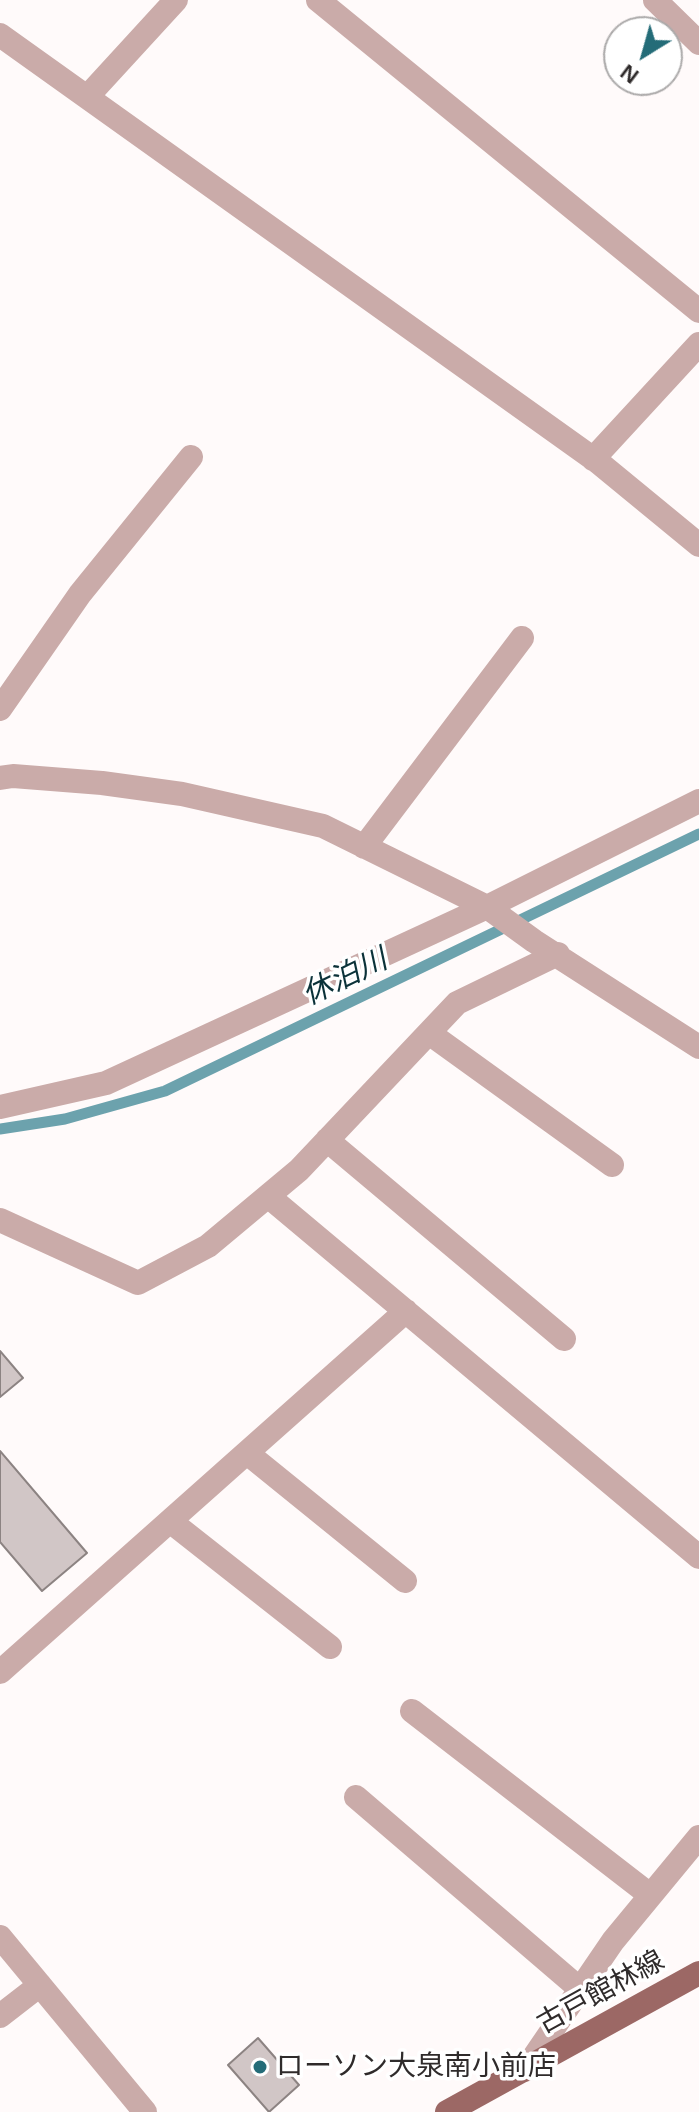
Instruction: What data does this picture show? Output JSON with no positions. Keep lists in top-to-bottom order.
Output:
{
  "streets": {
    "main road": ["古戸館林線"]
  },
  "water": ["休泊川"],
  "places": ["ローソン大泉南小前店"],
  "north": "bottom left"
}
